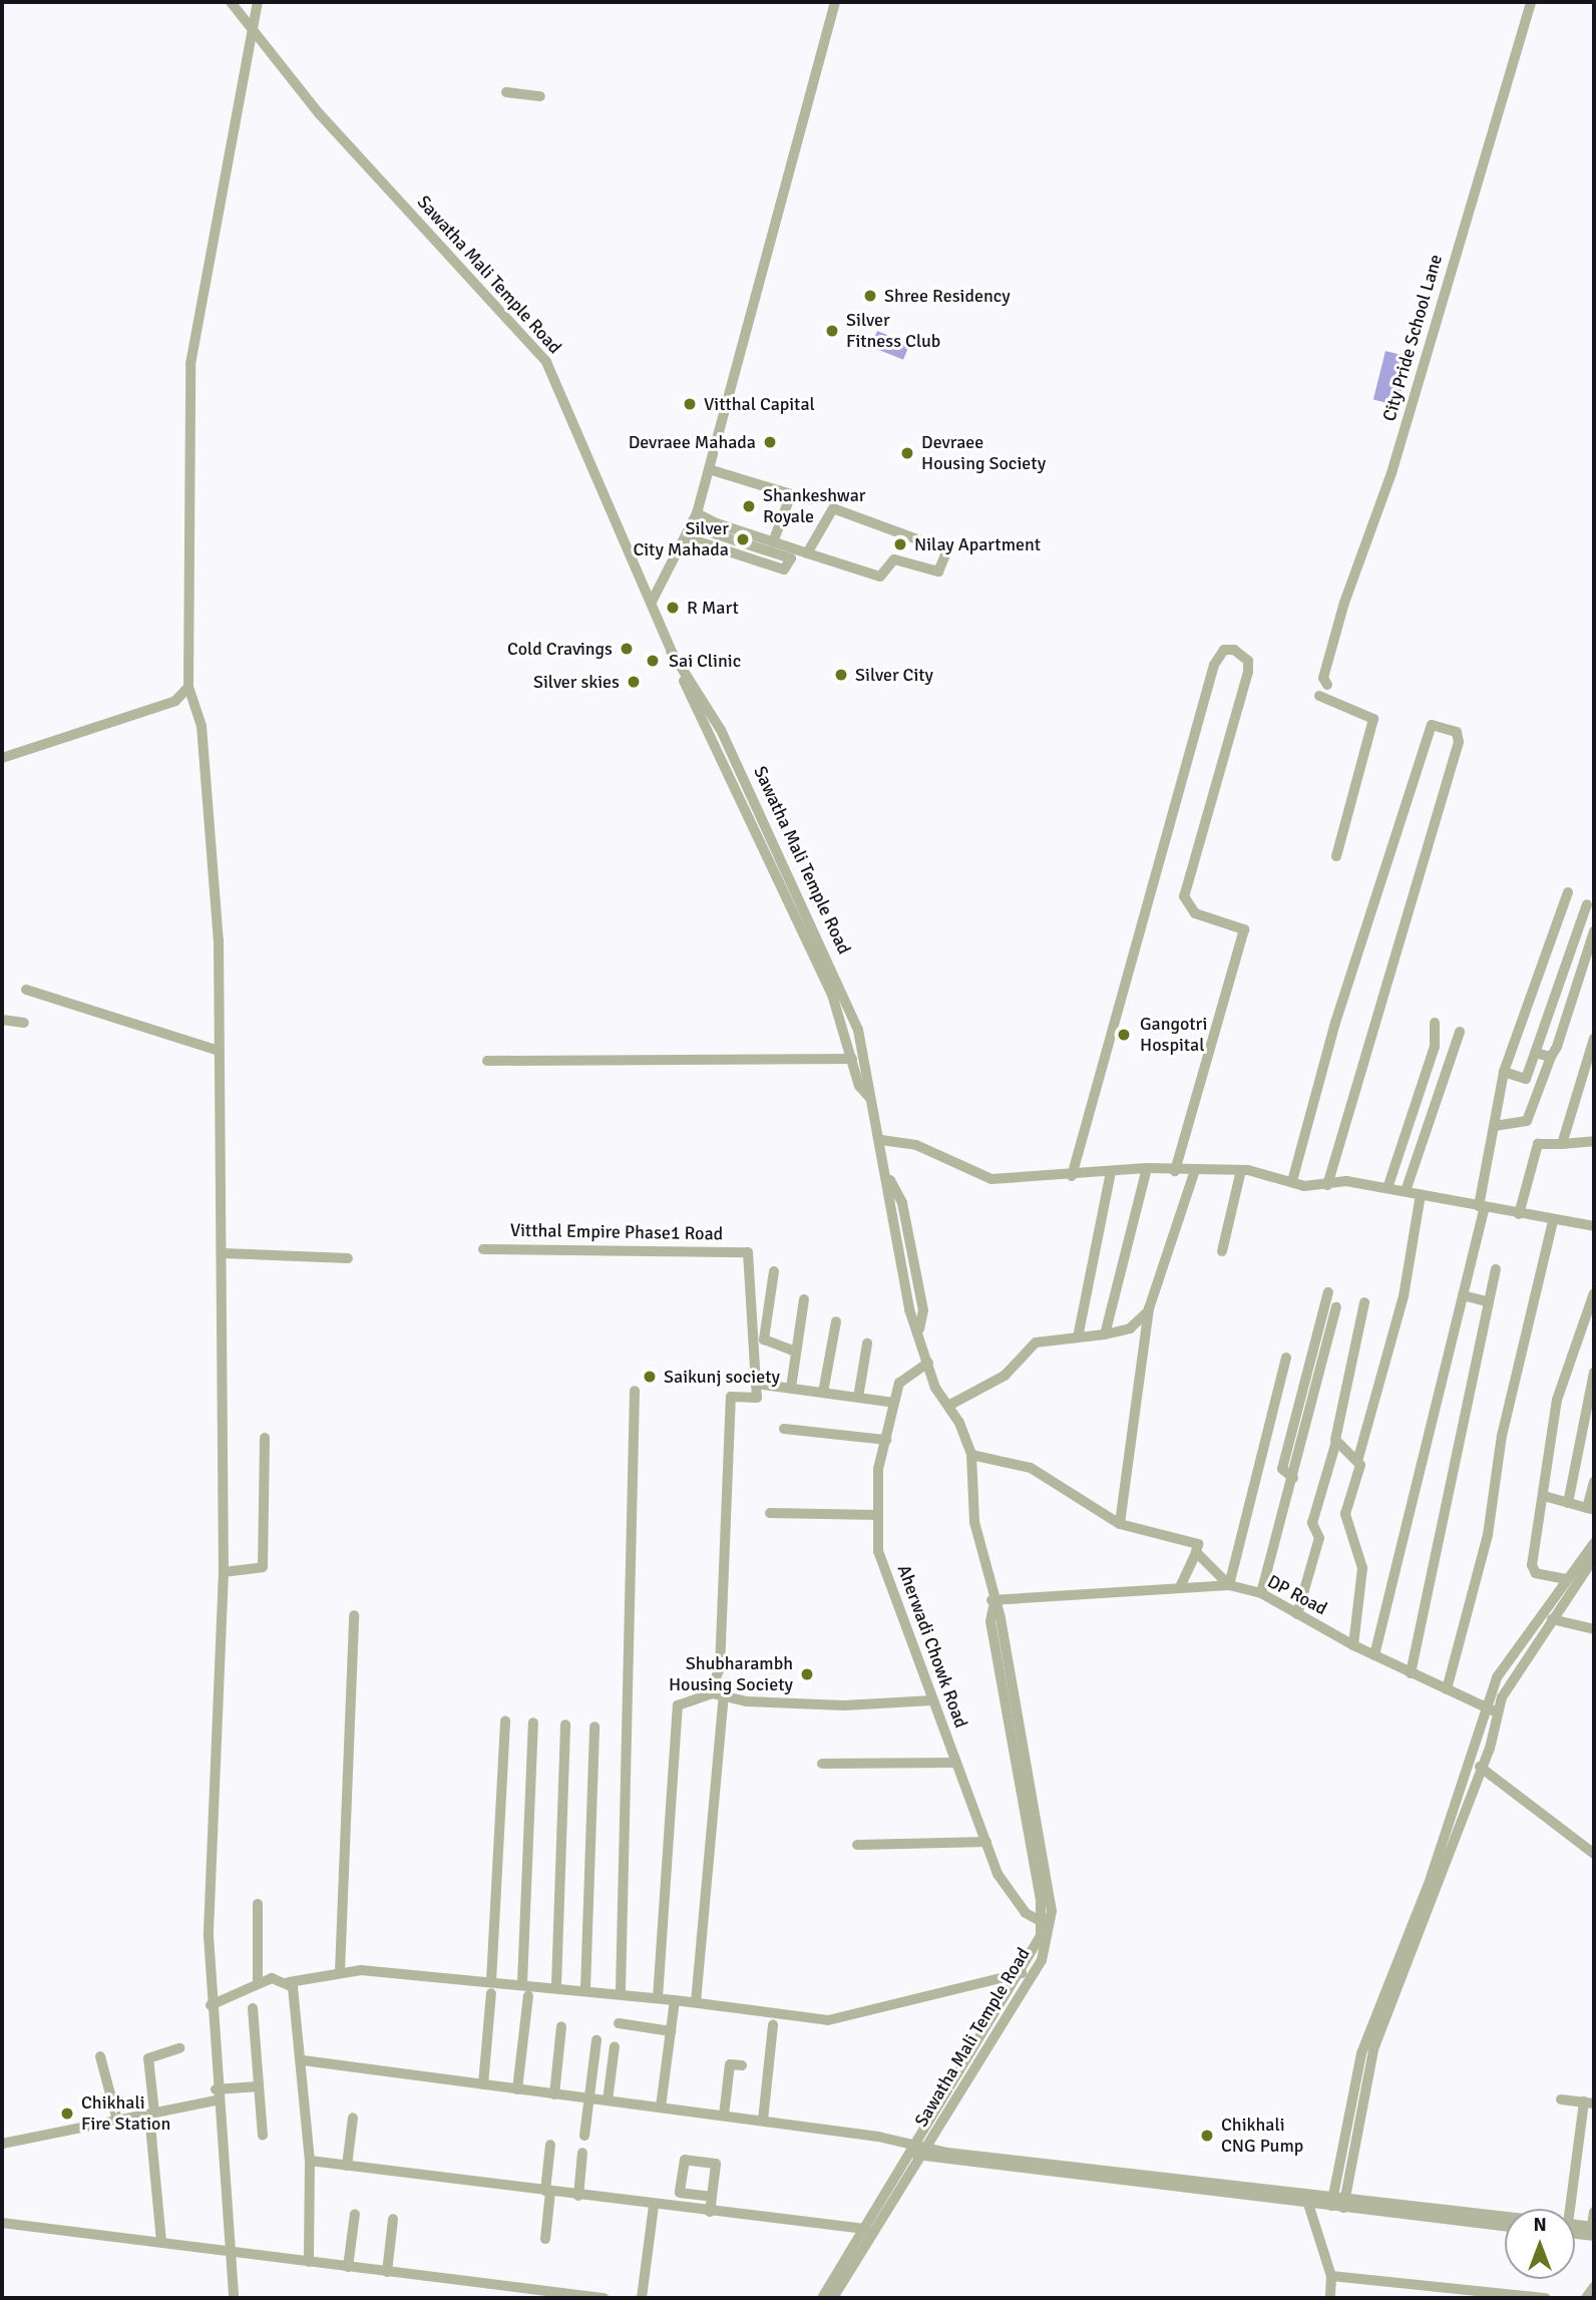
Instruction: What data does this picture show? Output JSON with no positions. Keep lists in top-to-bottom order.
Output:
{
  "streets": {
    "street": [
      "Sawatha Mali Temple Road",
      "City Pride School Lane",
      "Vitthal Empire Phase1 Road",
      "DP Road",
      "Aherwadi Chowk Road"
    ]
  },
  "crossings": [
    ["Sawatha Mali Temple Road", "DP Road"],
    ["Sawatha Mali Temple Road", "Aherwadi Chowk Road"]
  ],
  "places": [
    "Shree Residency",
    "Silver Fitness Club",
    "Vitthal Capital",
    "Devraee Mahada",
    "Devraee Housing Society",
    "Shankeshwar Royale",
    "Silver City Mahada",
    "Nilay Apartment",
    "R Mart",
    "Cold Cravings",
    "Sai Clinic",
    "Silver City",
    "Silver skies",
    "Gangotri Hospital",
    "Saikunj society",
    "Shubharambh Housing Society",
    "Chikhali Fire Station",
    "Chikhali CNG Pump"
  ],
  "north": "top"
}
